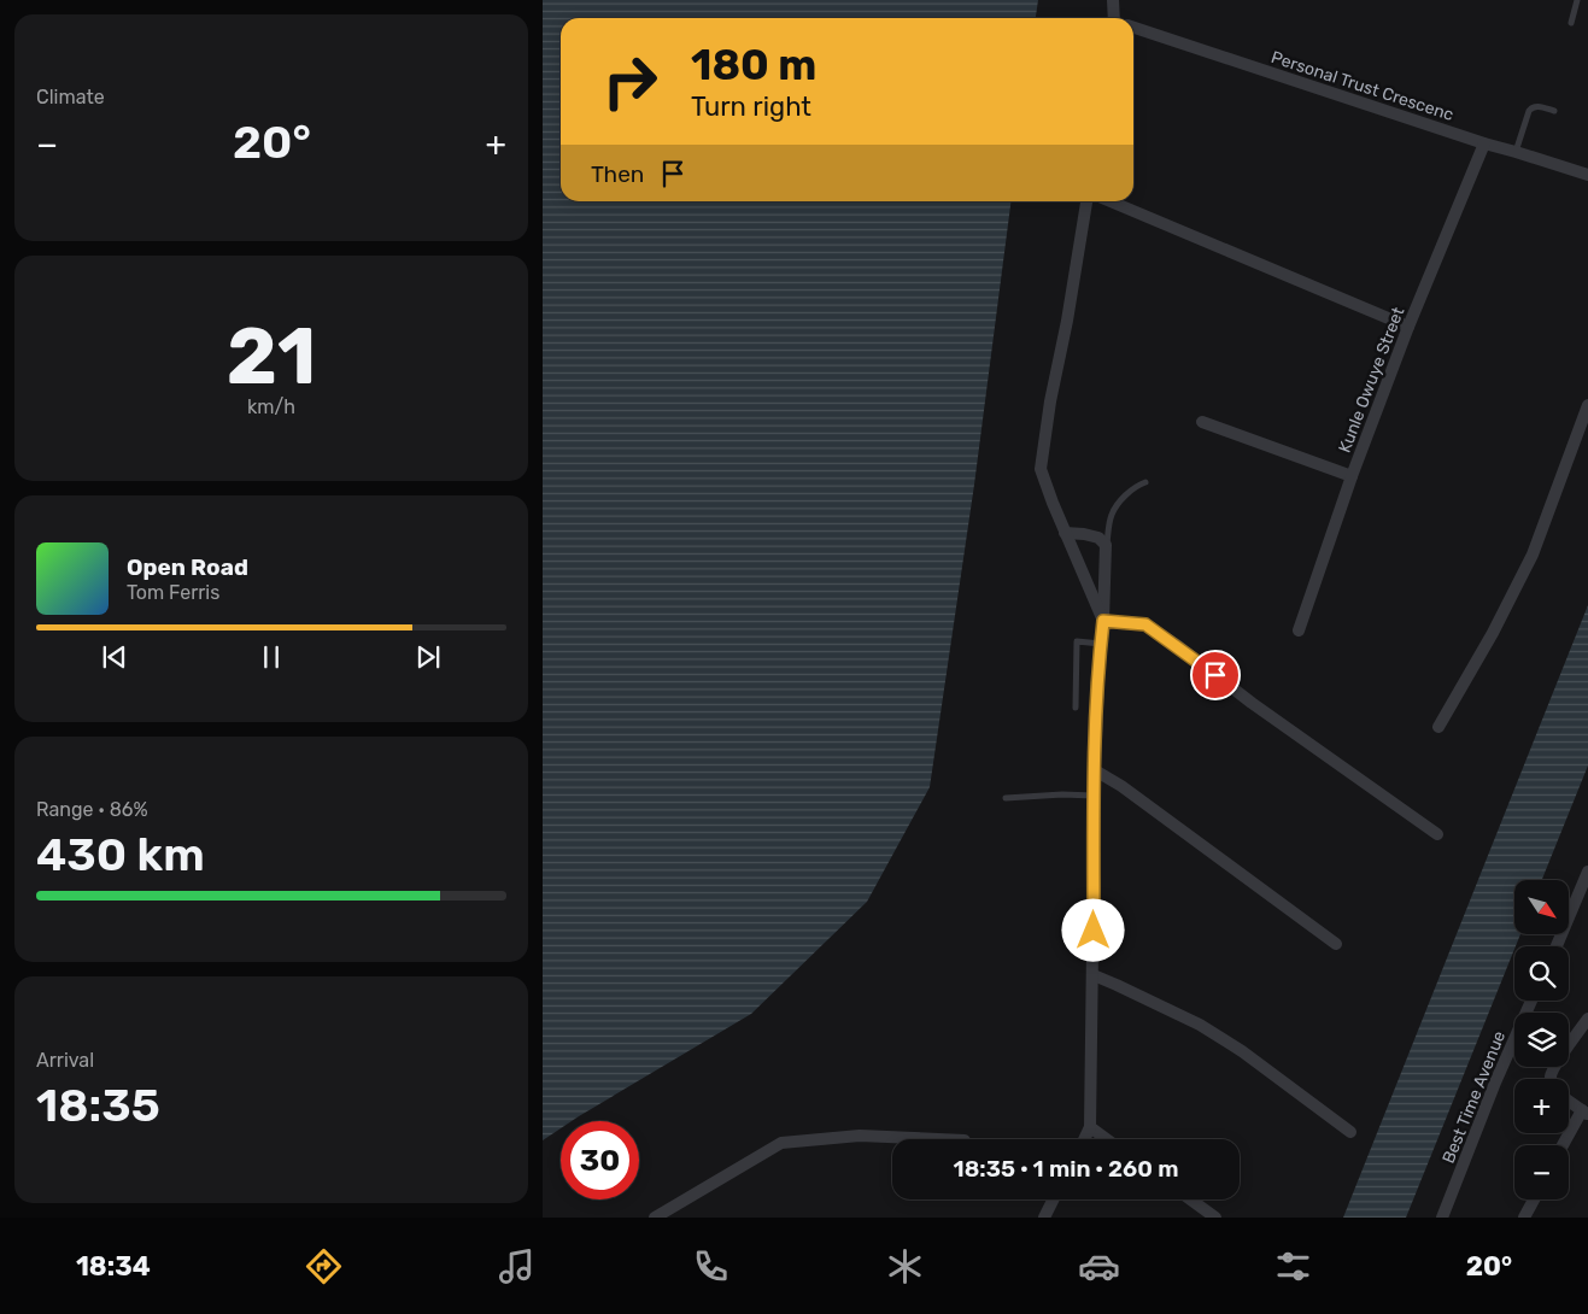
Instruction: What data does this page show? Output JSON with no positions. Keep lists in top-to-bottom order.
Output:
{
  "streets": {
    "street": ["Personal Trust Crescenc", "Kunle Owuye Street", "Best Time Avenue"]
  },
  "crossings": [
    ["Personal Trust Crescenc", "Kunle Owuye Street"]
  ],
  "north": "bottom right",
  "page": {
    "tile": [
      "Climate",
      ["21", "km/h"],
      ["Range · 86%", "430 km"],
      ["Arrival", "18:35"]
    ],
    "turn": ["180 m", "Turn right"],
    "heat": ["−", "20°", "+"],
    "then": "Then",
    "song": ["Open Road", "Tom Ferris"],
    "map_buttons": ["+", "−"],
    "limit": "30",
    "trip": "18:35 · 1 min · 260 m",
    "tabs": ["18:34", "20°"]
  }
}
